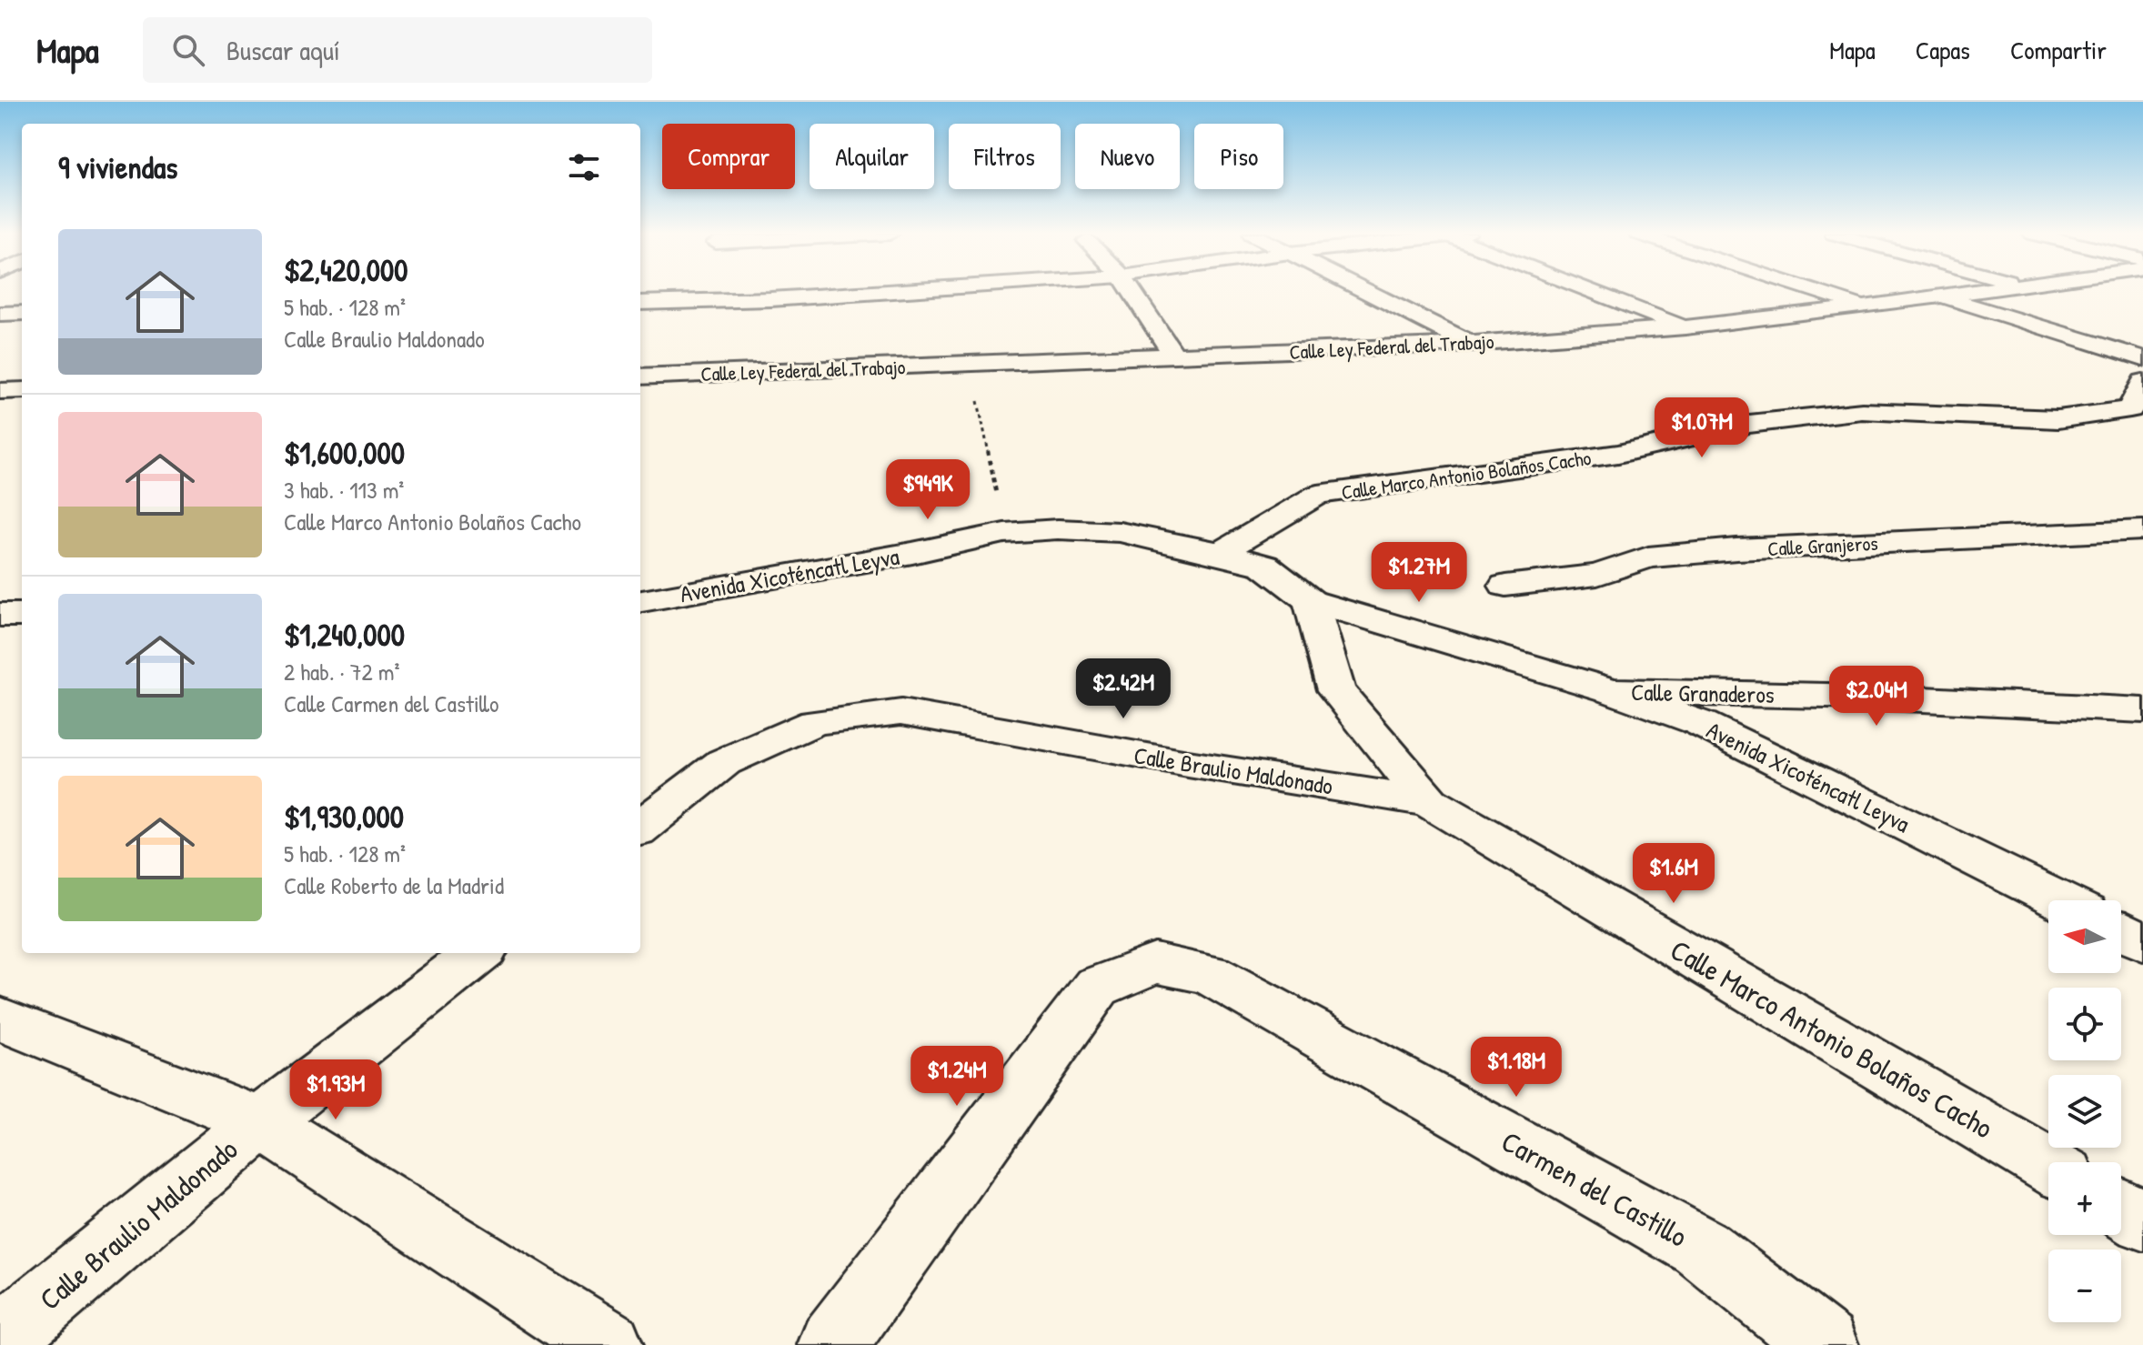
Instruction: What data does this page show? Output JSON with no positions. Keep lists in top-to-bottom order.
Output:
{
  "streets": {
    "street": [
      "Calle Ley Federal del Trabajo",
      "Calle Marco Antonio Bolaños Cacho",
      "Calle Granjeros",
      "Avenida Xicoténcatl Leyva",
      "Calle Granaderos",
      "Calle Braulio Maldonado",
      "Carmen del Castillo"
    ]
  },
  "crossings": [
    ["Calle Marco Antonio Bolaños Cacho", "Avenida Xicoténcatl Leyva"],
    ["Calle Marco Antonio Bolaños Cacho", "Calle Braulio Maldonado"],
    ["Avenida Xicoténcatl Leyva", "Calle Granaderos"]
  ],
  "north": "left",
  "page": {
    "header": "Mapa",
    "search": "Buscar aquí",
    "nav": ["Mapa", "Capas", "Compartir"],
    "chip": [
      "Comprar",
      "Alquilar",
      "Filtros",
      "Nuevo",
      "Piso"
    ],
    "heading": "9 viviendas",
    "list": [
      {
        "name": "$2,420,000",
        "note": "5 hab. · 128 m² · Calle Braulio Maldonado"
      },
      {
        "name": "$1,600,000",
        "note": "3 hab. · 113 m² · Calle Marco Antonio Bolaños Cacho"
      },
      {
        "name": "$1,240,000",
        "note": "2 hab. · 72 m² · Calle Carmen del Castillo"
      },
      {
        "name": "$1,930,000",
        "note": "5 hab. · 128 m² · Calle Roberto de la Madrid"
      }
    ],
    "price": [
      "$1.07M",
      "$949K",
      "$1.27M",
      "$2.42M",
      "$2.04M",
      "$1.6M",
      "$1.18M",
      "$1.24M",
      "$1.93M"
    ],
    "map_buttons": ["+", "−"]
  }
}
